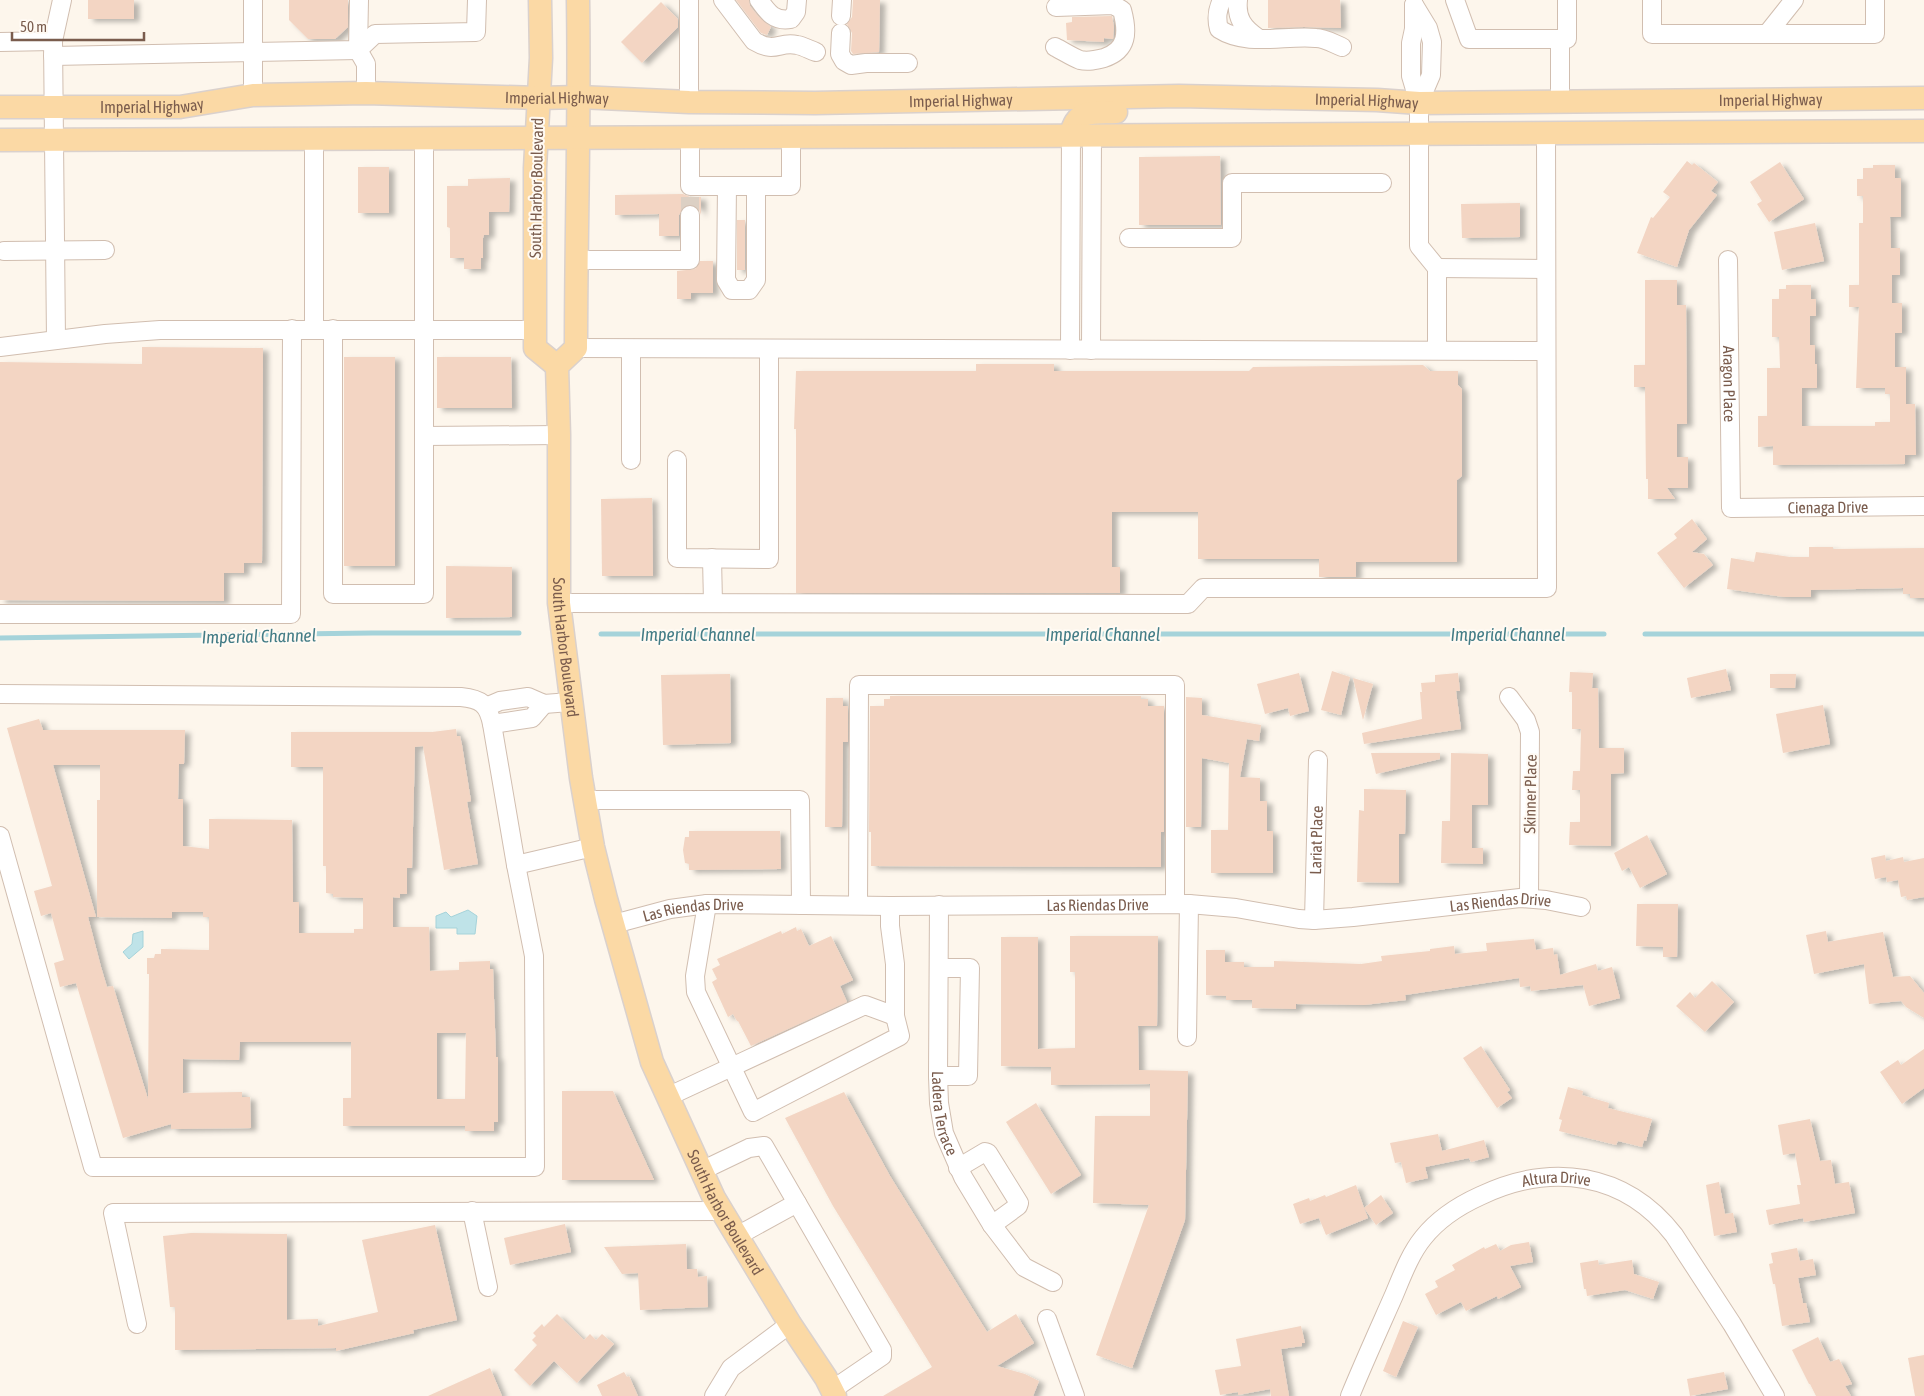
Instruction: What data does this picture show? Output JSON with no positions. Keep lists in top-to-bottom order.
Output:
{
  "streets": {
    "main road": ["Imperial Highway", "South Harbor Boulevard"],
    "street": [
      "Aragon Place",
      "Cienaga Drive",
      "Skinner Place",
      "Lariat Place",
      "Las Riendas Drive",
      "Ladera Terrace",
      "Altura Drive"
    ]
  },
  "crossings": [
    ["Imperial Highway", "South Harbor Boulevard"],
    ["South Harbor Boulevard", "Las Riendas Drive"],
    ["Aragon Place", "Cienaga Drive"],
    ["Skinner Place", "Las Riendas Drive"],
    ["Lariat Place", "Las Riendas Drive"],
    ["Las Riendas Drive", "Ladera Terrace"]
  ],
  "water": ["Imperial Channel"],
  "scale_bar": "50 m"
}
